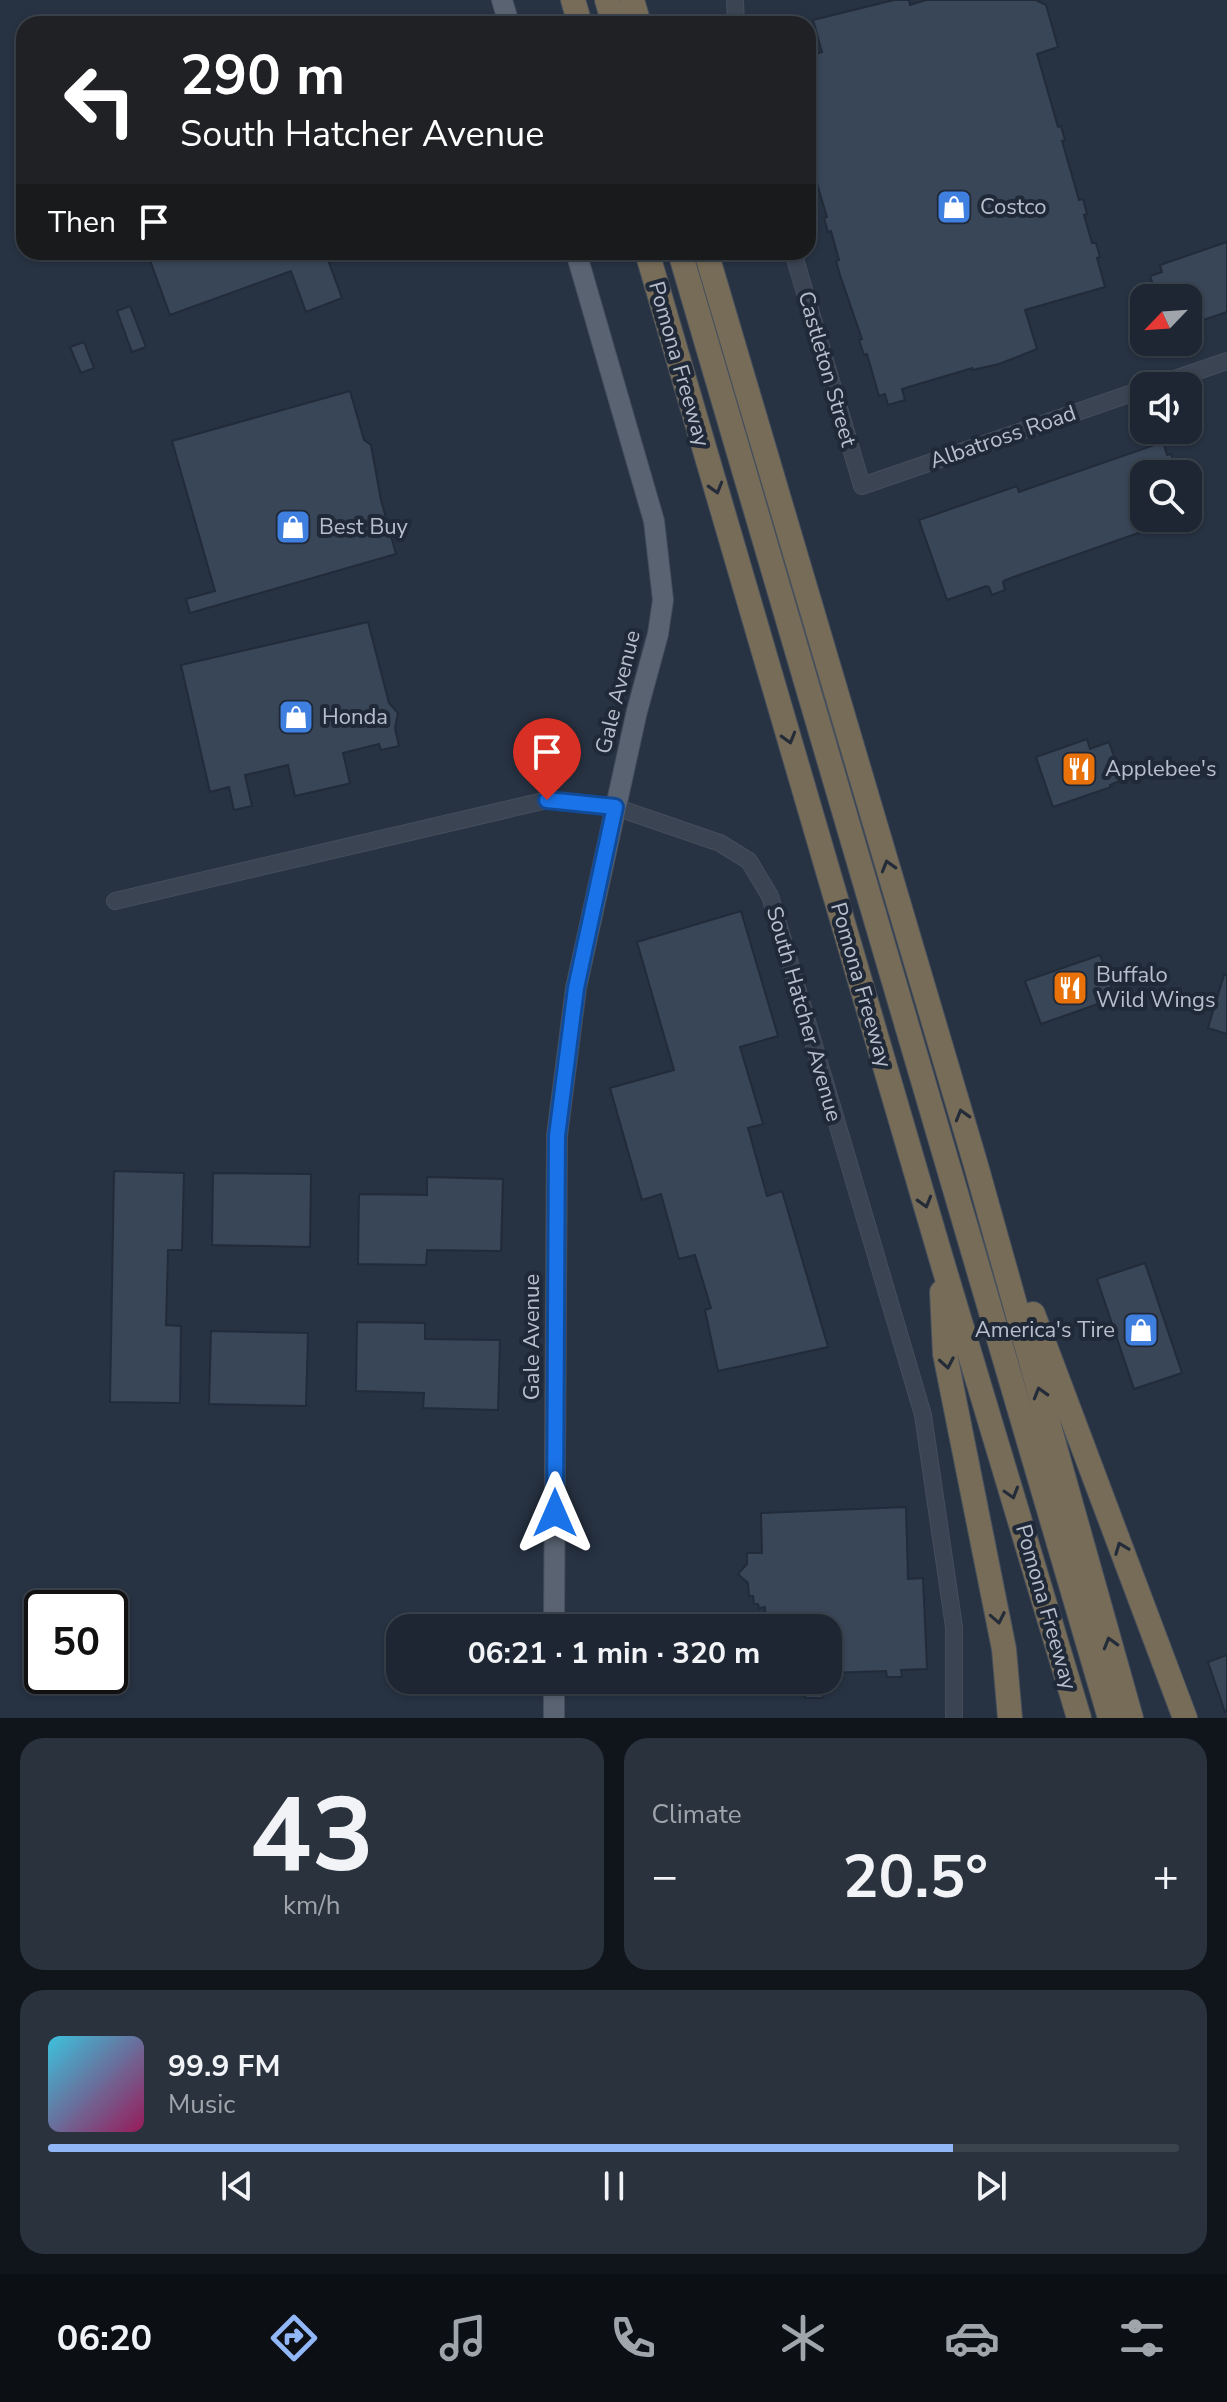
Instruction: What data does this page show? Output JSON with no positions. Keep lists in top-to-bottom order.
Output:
{
  "streets": {
    "highway": ["Pomona Freeway"],
    "main road": ["Gale Avenue"],
    "street": ["Castleton Street", "Albatross Road", "South Hatcher Avenue"]
  },
  "crossings": [
    ["Castleton Street", "Albatross Road"],
    ["Gale Avenue", "South Hatcher Avenue"]
  ],
  "places": {
    "shop": [
      "Costco",
      "Best Buy",
      "Honda",
      "America's Tire"
    ],
    "restaurant": ["Applebee's", "Buffalo Wild Wings"]
  },
  "north": "bottom left",
  "page": {
    "turn": ["290 m", "South Hatcher Avenue"],
    "then": "Then",
    "limit": "50",
    "trip": "06:21 · 1 min · 320 m",
    "tile": [
      ["43", "km/h"],
      "Climate"
    ],
    "heat": ["−", "20.5°", "+"],
    "song": ["99.9 FM", "Music"],
    "tabs": "06:20"
  }
}
